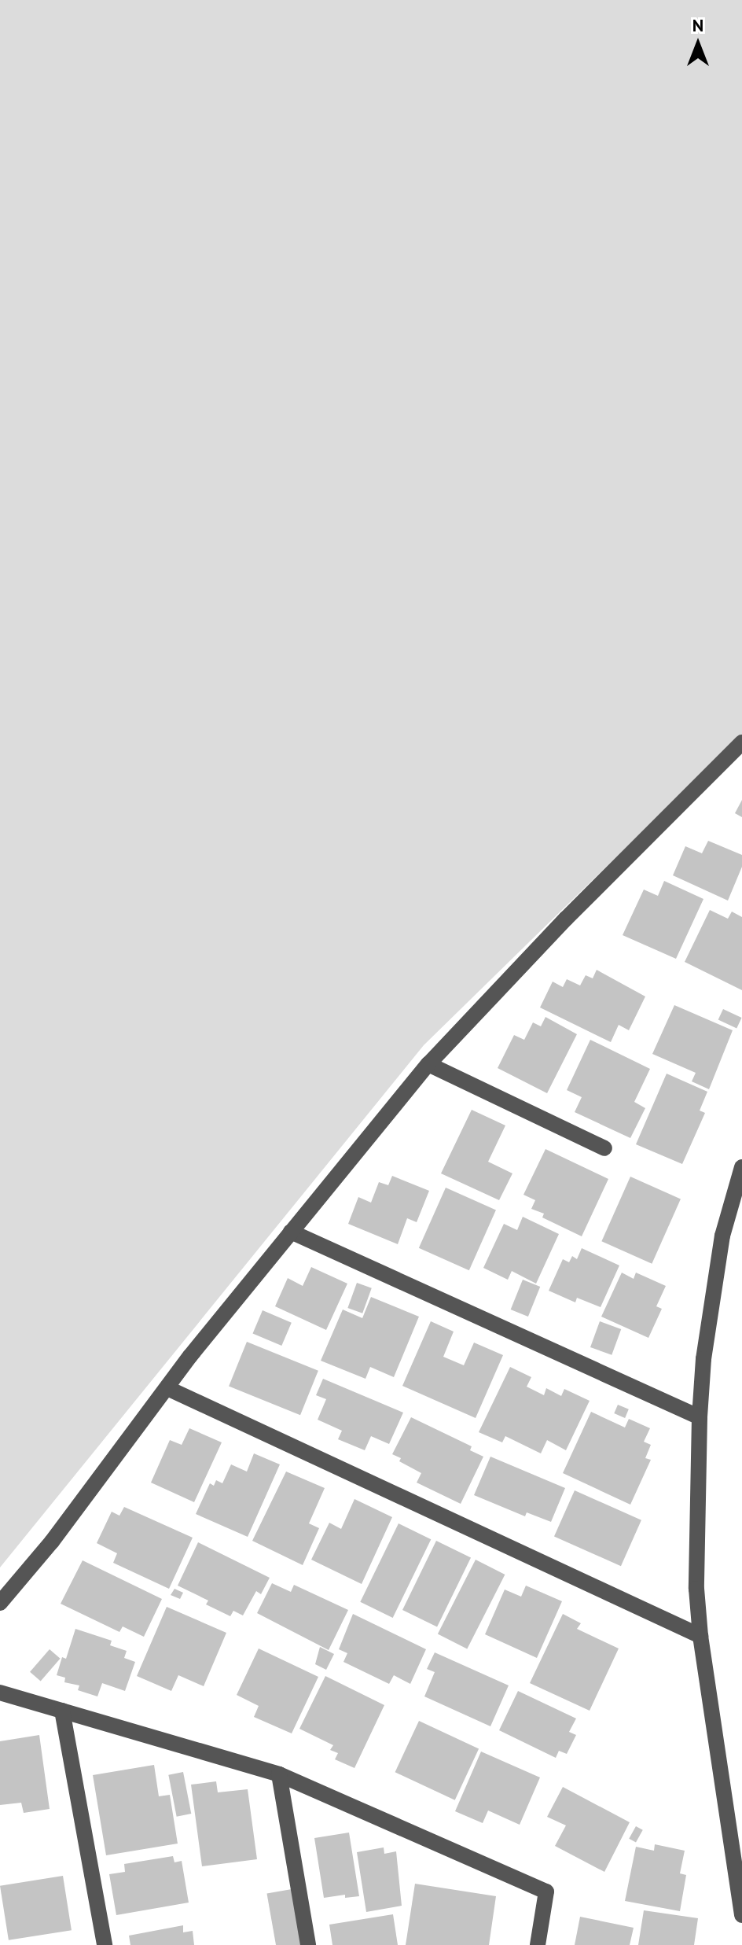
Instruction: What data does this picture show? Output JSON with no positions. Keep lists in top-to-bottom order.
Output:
{
  "north": "top"
}
